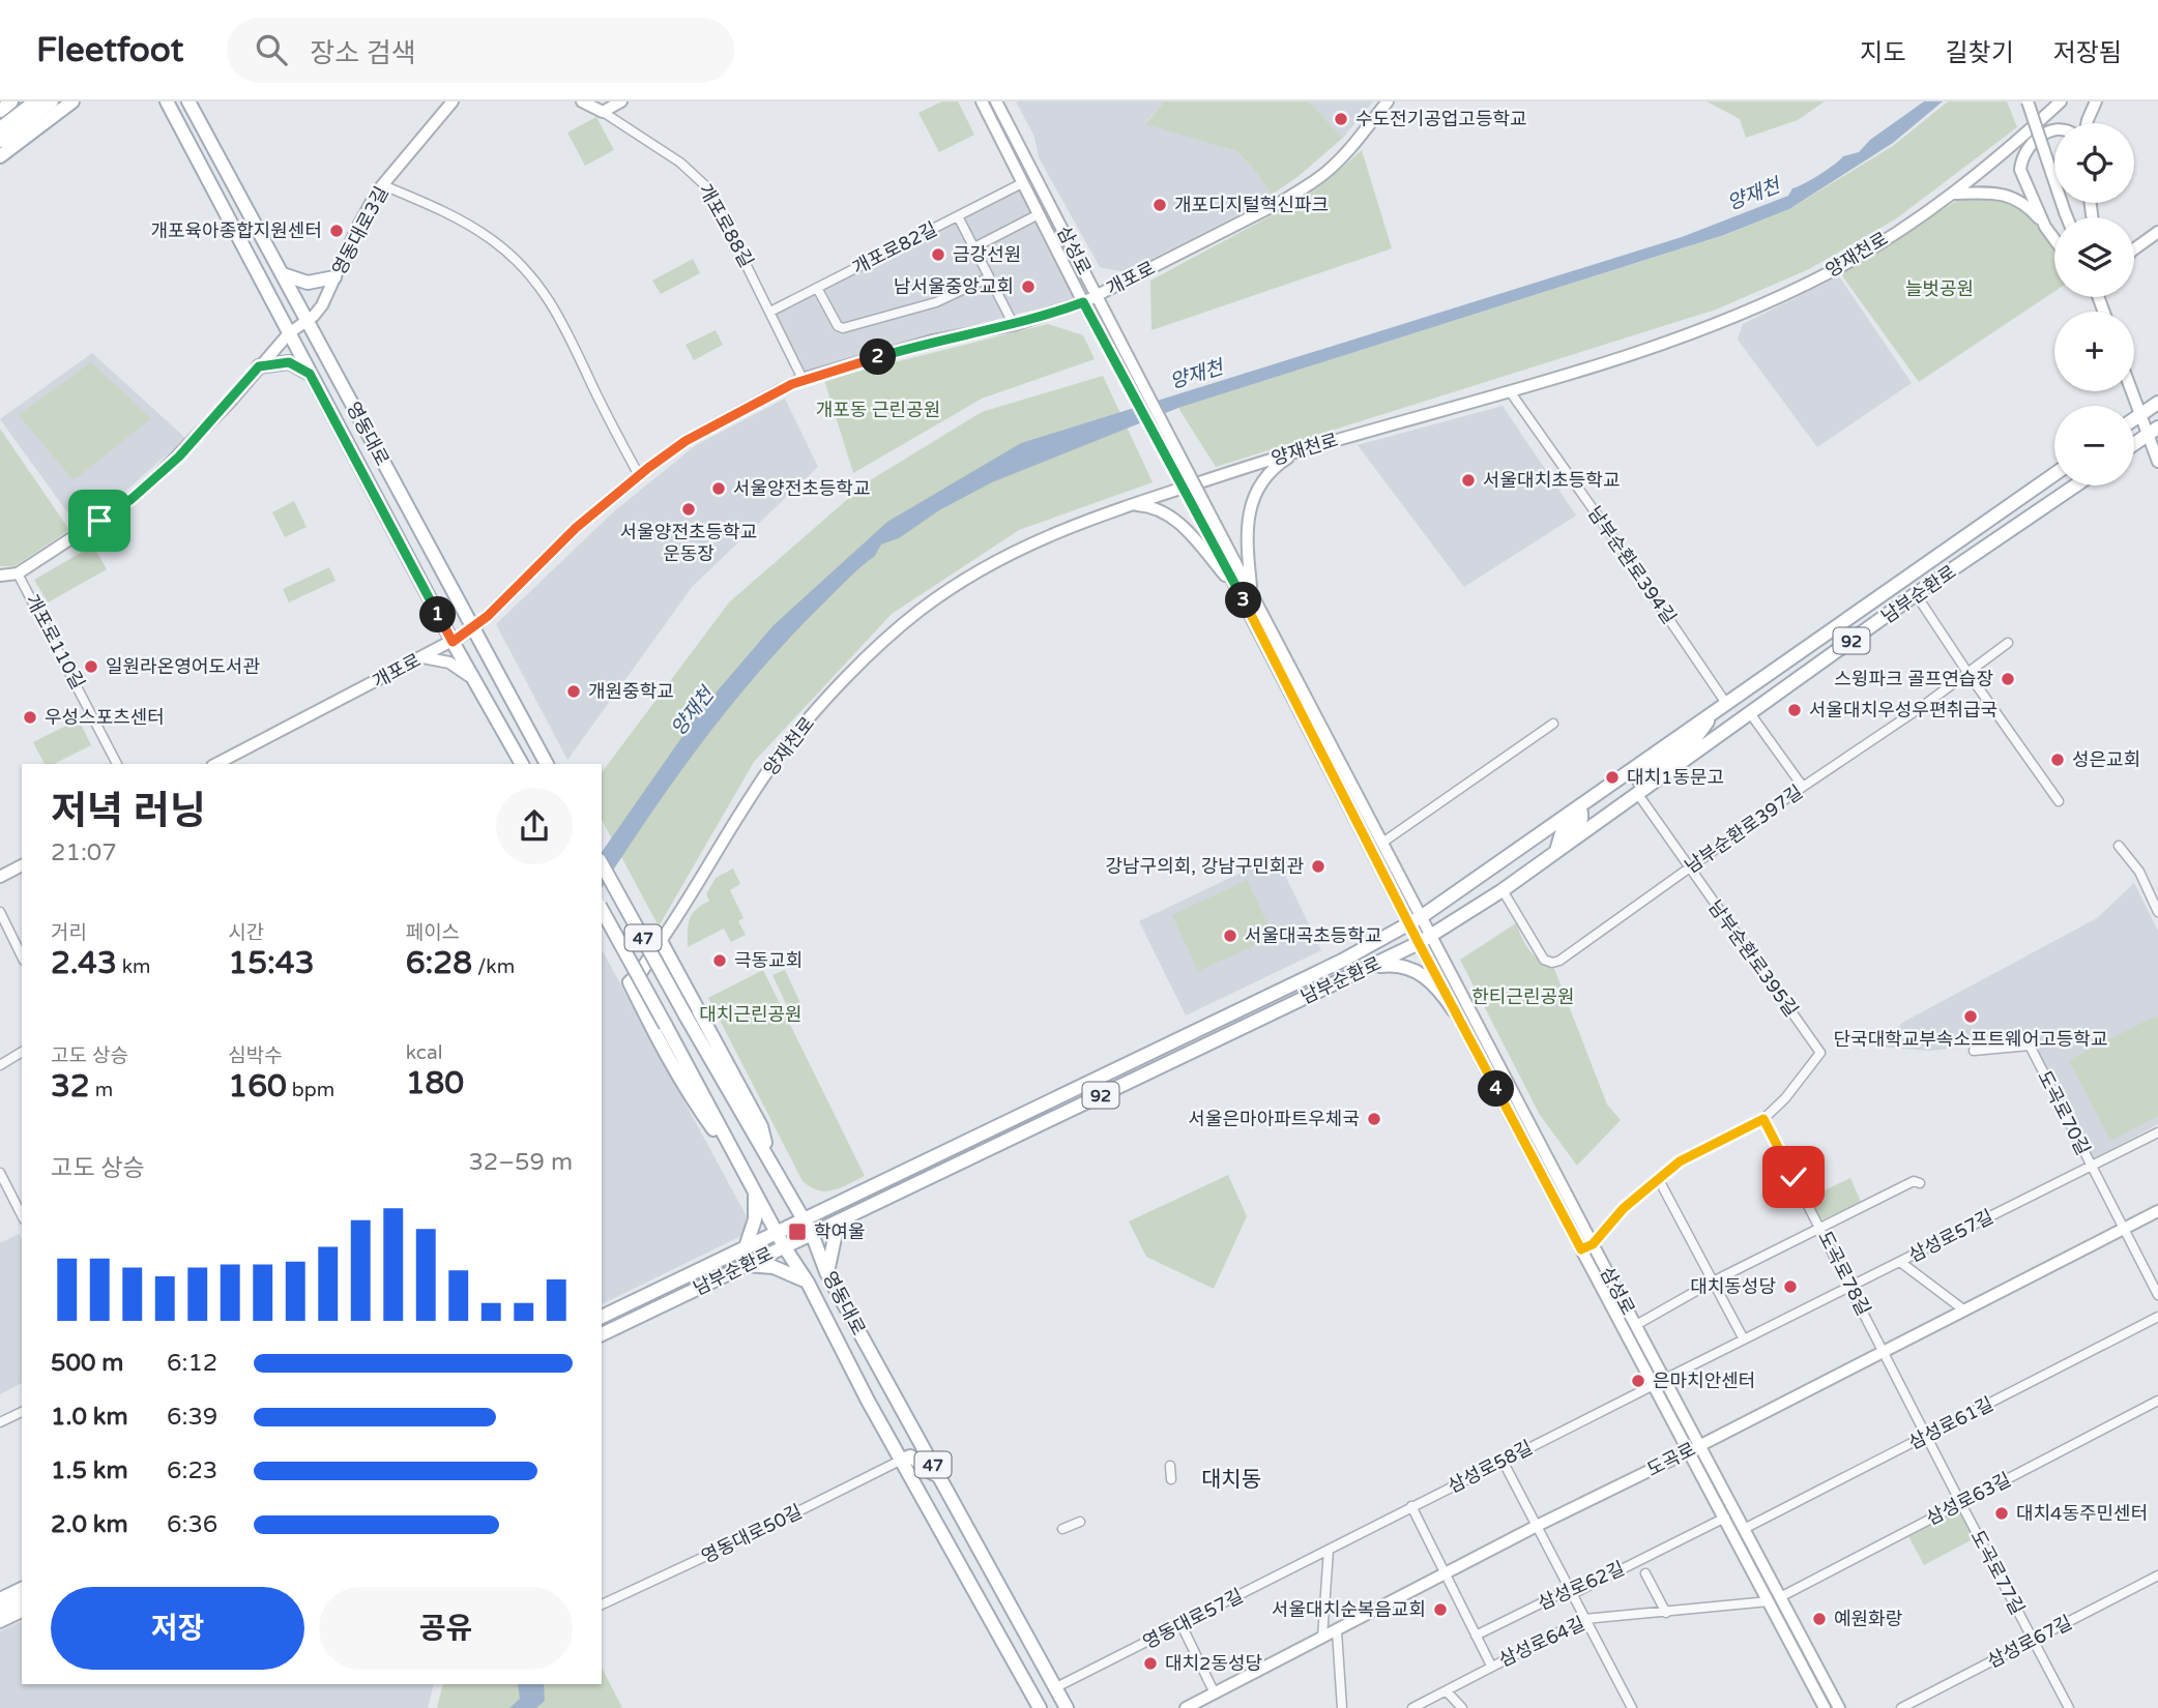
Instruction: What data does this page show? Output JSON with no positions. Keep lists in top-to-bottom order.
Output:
{
  "streets": {
    "main road": [
      "영동대로3길",
      "삼성로",
      "양재천로",
      "개포로",
      "영동대로",
      "남부순환로",
      "92",
      "개포로110길",
      "47",
      "도곡로"
    ],
    "street": [
      "개포로88길",
      "개포로82길",
      "남부순환로394길",
      "남부순환로397길",
      "남부순환로395길",
      "도곡로70길",
      "삼성로57길",
      "도곡로78길",
      "삼성로61길",
      "삼성로58길",
      "삼성로63길",
      "영동대로50길",
      "도곡로77길",
      "삼성로62길",
      "영동대로57길",
      "삼성로64길",
      "삼성로67길"
    ]
  },
  "crossings": [
    ["개포로88길", "개포로82길"],
    ["개포로88길", "개포로"],
    ["영동대로3길", "영동대로"],
    ["영동대로3길", "개포로110길"],
    ["개포로82길", "개포로"],
    ["삼성로", "개포로"],
    ["삼성로", "남부순환로"],
    ["삼성로", "삼성로57길"],
    ["삼성로", "삼성로61길"],
    ["삼성로", "도곡로"],
    ["삼성로", "삼성로58길"],
    ["삼성로", "삼성로63길"],
    ["삼성로", "삼성로62길"],
    ["삼성로", "삼성로64길"],
    ["양재천로", "남부순환로394길"],
    ["개포로", "영동대로"],
    ["영동대로", "남부순환로"],
    ["영동대로", "영동대로50길"],
    ["영동대로", "영동대로57길"],
    ["남부순환로394길", "남부순환로"],
    ["남부순환로", "남부순환로397길"],
    ["남부순환로", "남부순환로395길"],
    ["남부순환로397길", "남부순환로395길"],
    ["남부순환로395길", "도곡로78길"],
    ["도곡로70길", "삼성로57길"],
    ["도곡로70길", "도곡로"],
    ["삼성로57길", "도곡로78길"],
    ["도곡로78길", "도곡로"],
    ["도곡로78길", "도곡로77길"],
    ["삼성로61길", "도곡로77길"],
    ["도곡로", "도곡로77길"],
    ["삼성로58길", "영동대로57길"],
    ["삼성로63길", "도곡로77길"],
    ["삼성로63길", "삼성로64길"],
    ["도곡로77길", "삼성로67길"]
  ],
  "districts": ["대치동"],
  "water": ["양재천"],
  "parks": [
    "늘벗공원",
    "개포동 근린공원",
    "한티근린공원",
    "대치근린공원"
  ],
  "places": {
    "other": [
      "수도전기공업고등학교",
      "개포디지털혁신파크",
      "개포육아종합지원센터",
      "금강선원",
      "남서울중앙교회",
      "서울대치초등학교",
      "서울양전초등학교",
      "서울양전초등학교 운동장",
      "일원라온영어도서관",
      "스윙파크 골프연습장",
      "개원중학교",
      "서울대치우성우편취급국",
      "우성스포츠센터",
      "성은교회",
      "대치1동문고",
      "강남구의회, 강남구민회관",
      "서울대곡초등학교",
      "극동교회",
      "단국대학교부속소프트웨어고등학교",
      "서울은마아파트우체국",
      "대치동성당",
      "은마치안센터",
      "대치4동주민센터",
      "서울대치순복음교회",
      "예원화랑",
      "대치2동성당"
    ],
    "transit": ["학여울"]
  },
  "page": {
    "header": "Fleetfoot",
    "search": "장소 검색",
    "nav": ["지도", "길찾기", "저장됨"],
    "map_buttons": ["+", "−"],
    "pins": [
      "2",
      "3",
      "1",
      "4"
    ],
    "heading": ["저녁 러닝", "21:07"],
    "stats": [
      ["거리", "2.43 km"],
      ["시간", "15:43"],
      ["페이스", "6:28 /km"],
      ["고도 상승", "32 m"],
      ["심박수", "160 bpm"],
      ["kcal", "180"]
    ],
    "chart": ["고도 상승", "32–59 m"],
    "list": [
      {
        "name": "500 m",
        "note": "6:12"
      },
      {
        "name": "1.0 km",
        "note": "6:39"
      },
      {
        "name": "1.5 km",
        "note": "6:23"
      },
      {
        "name": "2.0 km",
        "note": "6:36"
      }
    ],
    "buttons": ["저장", "공유"]
  }
}
